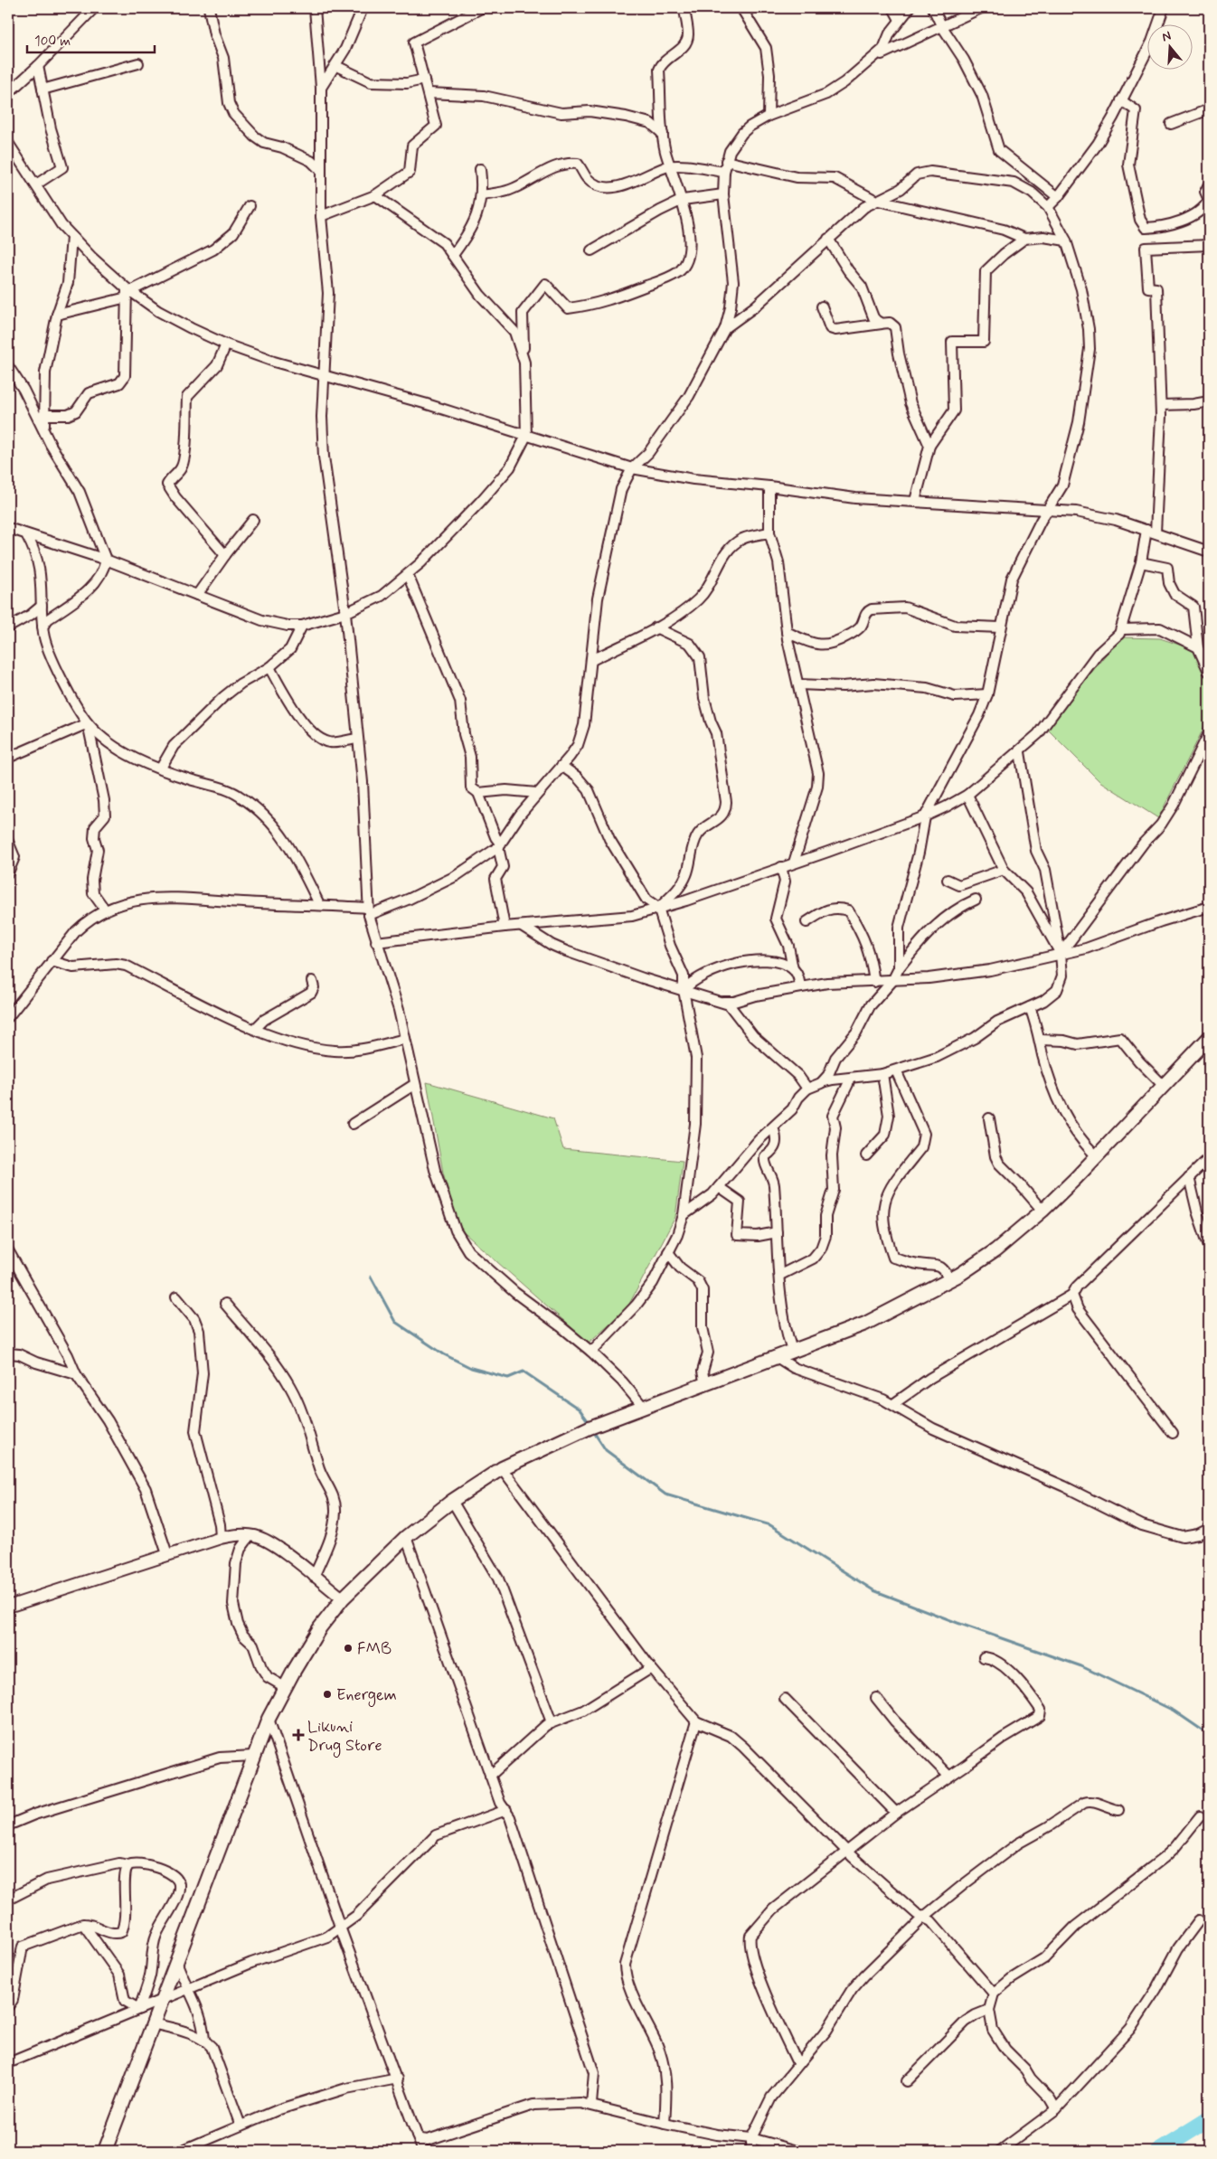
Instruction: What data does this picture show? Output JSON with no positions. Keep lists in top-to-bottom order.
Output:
{
  "places": {
    "other": ["FMB", "Energem"],
    "health": ["Likuni Drug Store"]
  },
  "scale_bar": "100 m",
  "north": "top"
}
